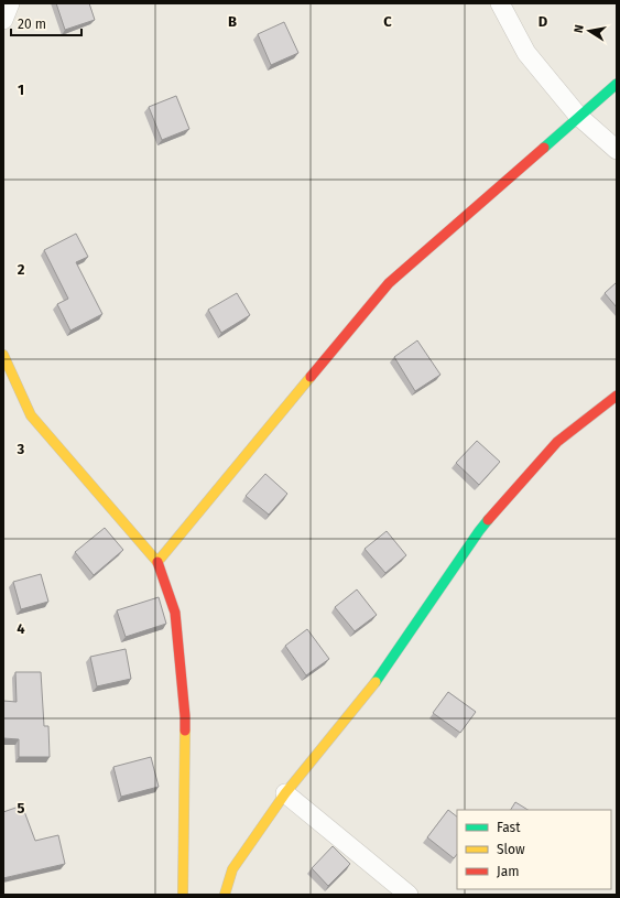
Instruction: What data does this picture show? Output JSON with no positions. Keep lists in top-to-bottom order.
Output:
{
  "legend": ["Fast", "Slow", "Jam"],
  "scale_bar": "20 m",
  "north": "left",
  "grid": {
    "columns": ["B", "C", "D"],
    "rows": [
      "1",
      "2",
      "3",
      "4",
      "5"
    ]
  }
}
